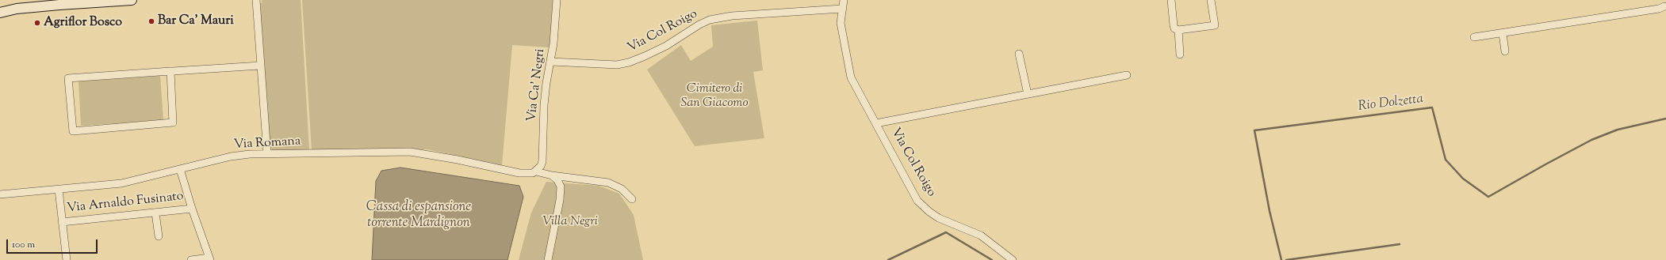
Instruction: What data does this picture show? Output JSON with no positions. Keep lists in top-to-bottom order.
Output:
{
  "streets": {
    "street": [
      "Via Col Roigo",
      "Via Ca' Negri",
      "Via Romana",
      "Via Arnaldo Fusinato"
    ]
  },
  "crossings": [
    ["Via Col Roigo", "Via Ca' Negri"],
    ["Via Ca' Negri", "Via Romana"]
  ],
  "water": ["Rio Dolzetta", "Cassa di espansione torrente Mardignon"],
  "parks": ["Cimitero di San Giacomo", "Villa Negri"],
  "places": ["Bar Ca' Mauri", "Agriflor Bosco"],
  "scale_bar": "100 m"
}
